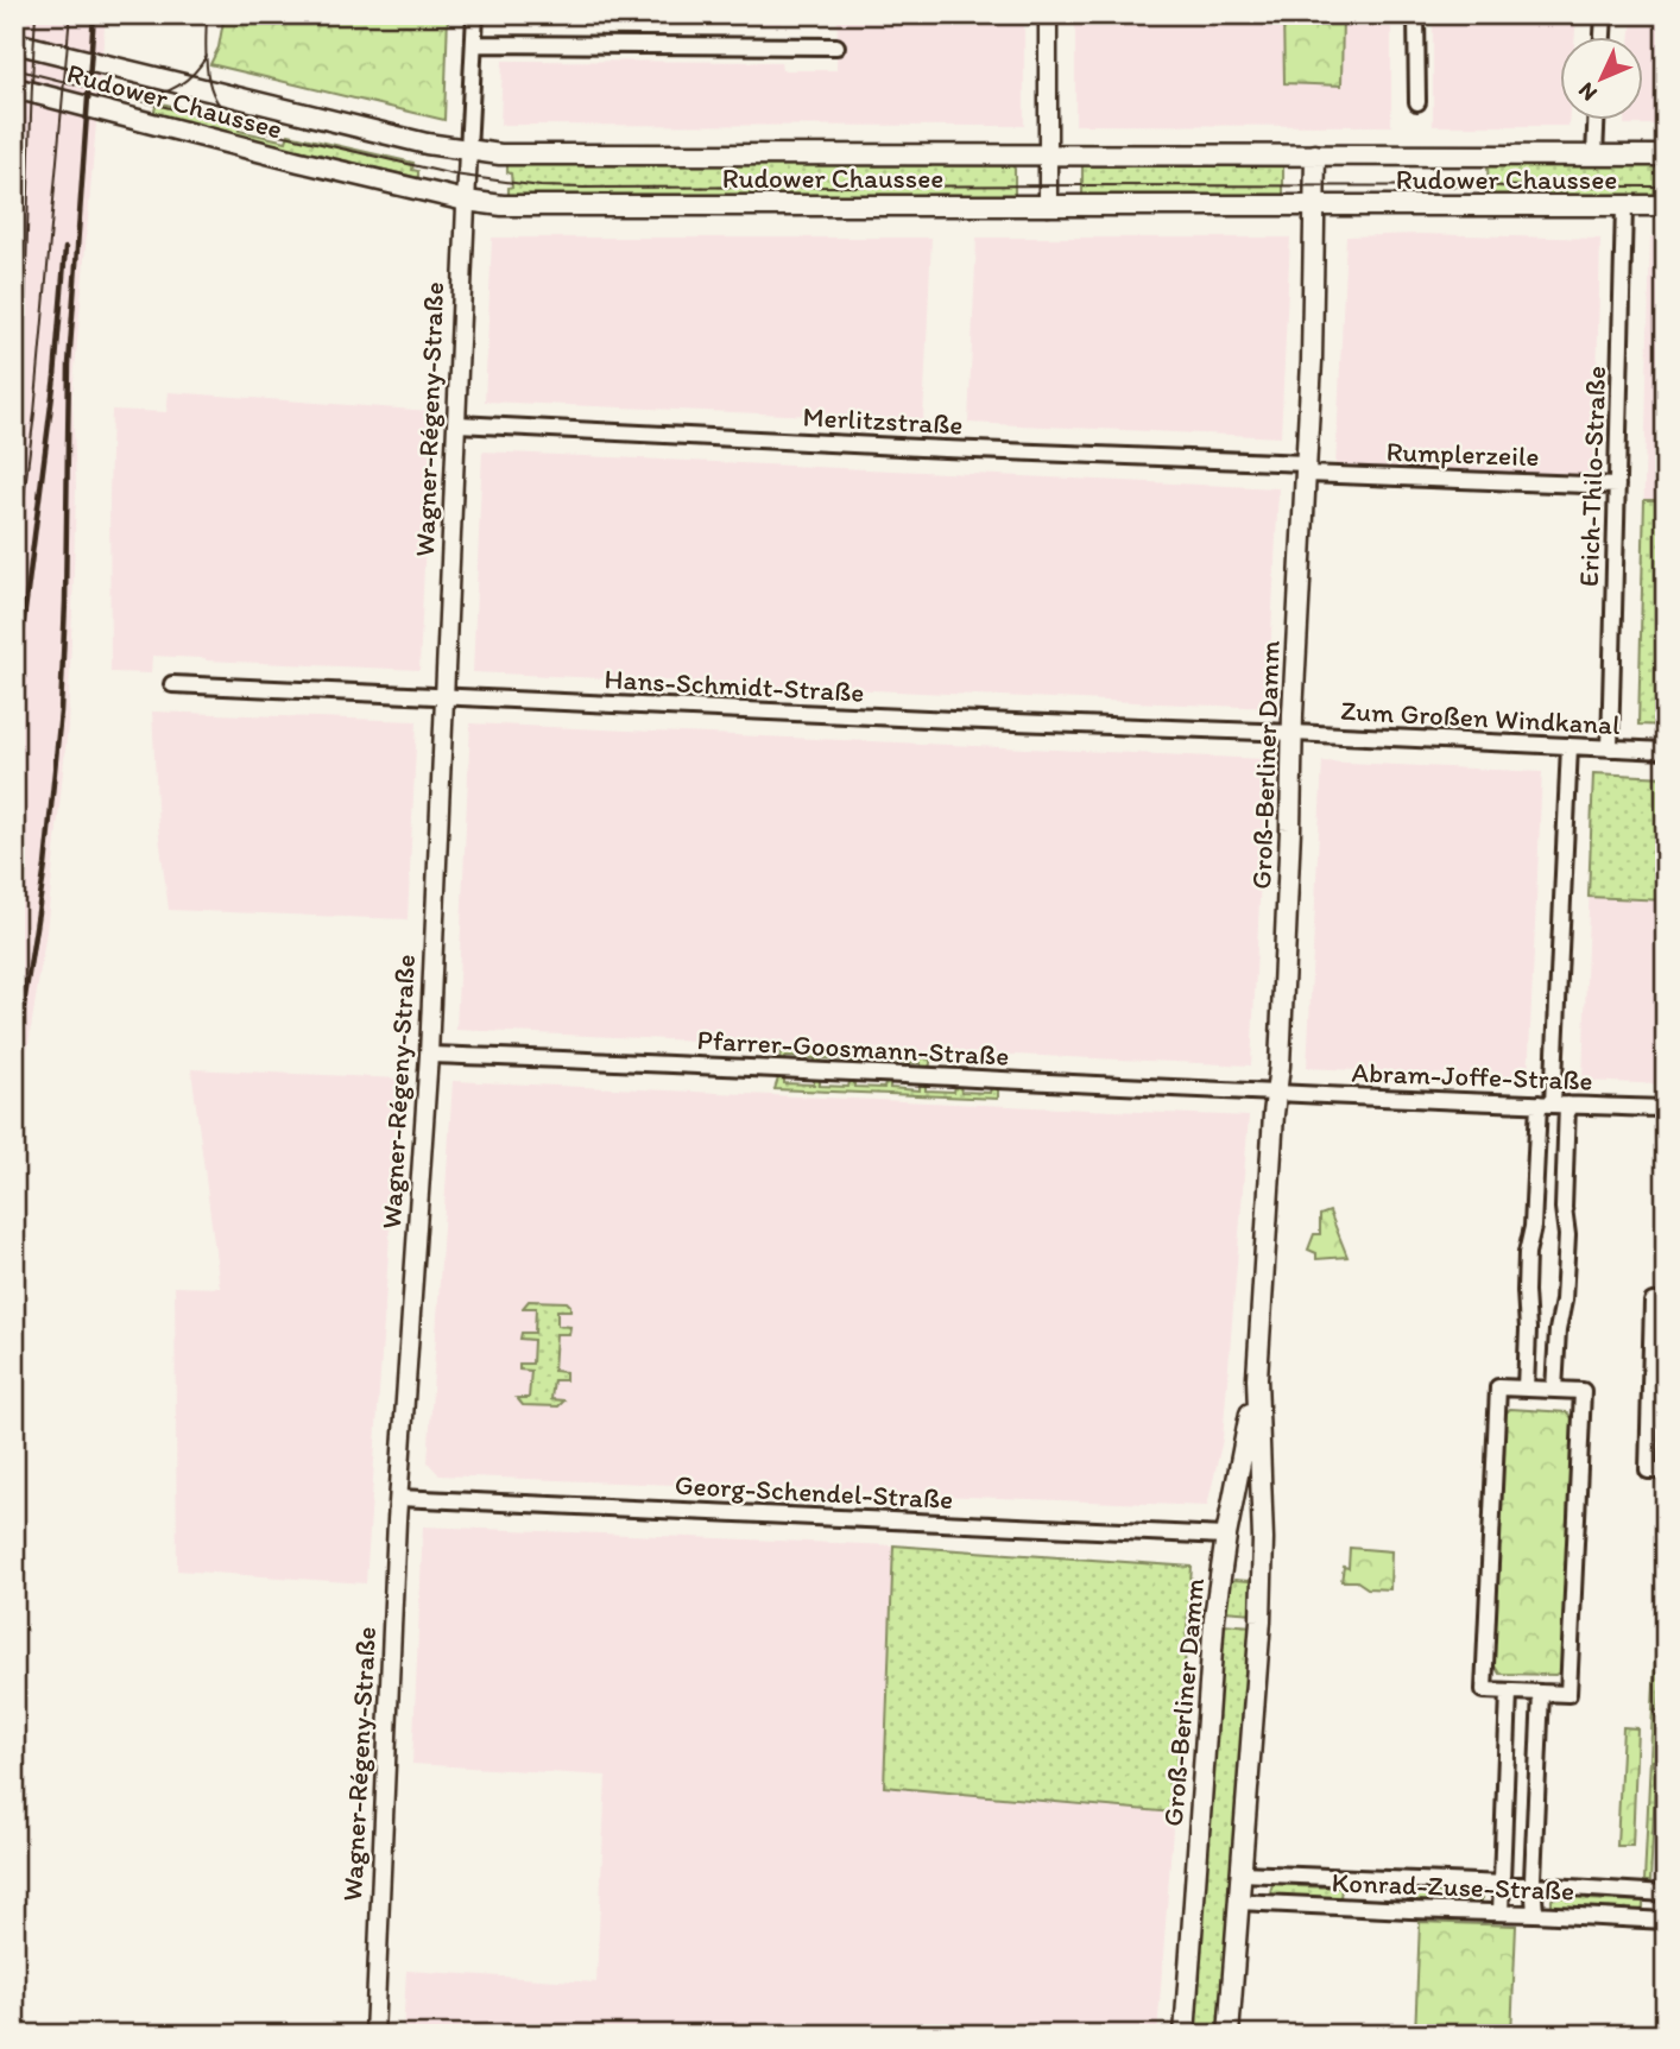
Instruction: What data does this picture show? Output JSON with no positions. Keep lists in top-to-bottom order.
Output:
{
  "streets": {
    "main road": ["Rudower Chaussee", "Groß-Berliner Damm"],
    "street": [
      "Wagner-Régeny-Straße",
      "Merlitzstraße",
      "Rumplerzeile",
      "Erich-Thilo-Straße",
      "Hans-Schmidt-Straße",
      "Zum Großen Windkanal",
      "Pfarrer-Goosmann-Straße",
      "Abram-Joffe-Straße",
      "Georg-Schendel-Straße",
      "Konrad-Zuse-Straße"
    ]
  },
  "crossings": [
    ["Rudower Chaussee", "Wagner-Régeny-Straße"],
    ["Rudower Chaussee", "Erich-Thilo-Straße"],
    ["Rudower Chaussee", "Groß-Berliner Damm"],
    ["Wagner-Régeny-Straße", "Merlitzstraße"],
    ["Wagner-Régeny-Straße", "Hans-Schmidt-Straße"],
    ["Wagner-Régeny-Straße", "Pfarrer-Goosmann-Straße"],
    ["Wagner-Régeny-Straße", "Georg-Schendel-Straße"],
    ["Merlitzstraße", "Rumplerzeile"],
    ["Merlitzstraße", "Groß-Berliner Damm"],
    ["Rumplerzeile", "Erich-Thilo-Straße"],
    ["Rumplerzeile", "Groß-Berliner Damm"],
    ["Erich-Thilo-Straße", "Zum Großen Windkanal"],
    ["Hans-Schmidt-Straße", "Zum Großen Windkanal"],
    ["Hans-Schmidt-Straße", "Groß-Berliner Damm"],
    ["Zum Großen Windkanal", "Groß-Berliner Damm"],
    ["Groß-Berliner Damm", "Pfarrer-Goosmann-Straße"],
    ["Groß-Berliner Damm", "Abram-Joffe-Straße"],
    ["Groß-Berliner Damm", "Georg-Schendel-Straße"],
    ["Groß-Berliner Damm", "Konrad-Zuse-Straße"],
    ["Pfarrer-Goosmann-Straße", "Abram-Joffe-Straße"]
  ],
  "north": "bottom left"
}
